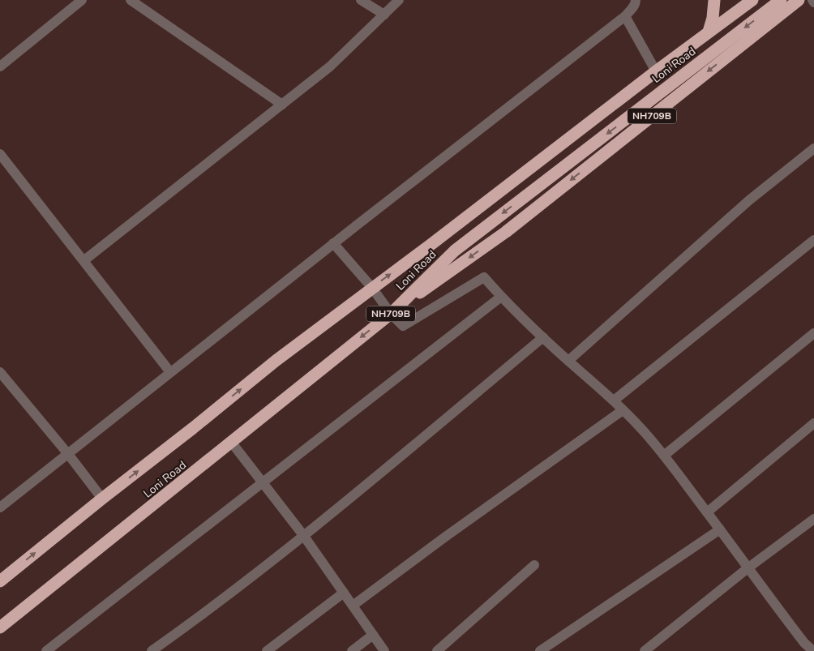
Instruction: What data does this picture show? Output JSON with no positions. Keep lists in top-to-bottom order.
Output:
{
  "streets": {
    "highway": ["Loni Road", "NH709B"]
  },
  "crossings": [
    ["Loni Road", "NH709B"]
  ]
}
